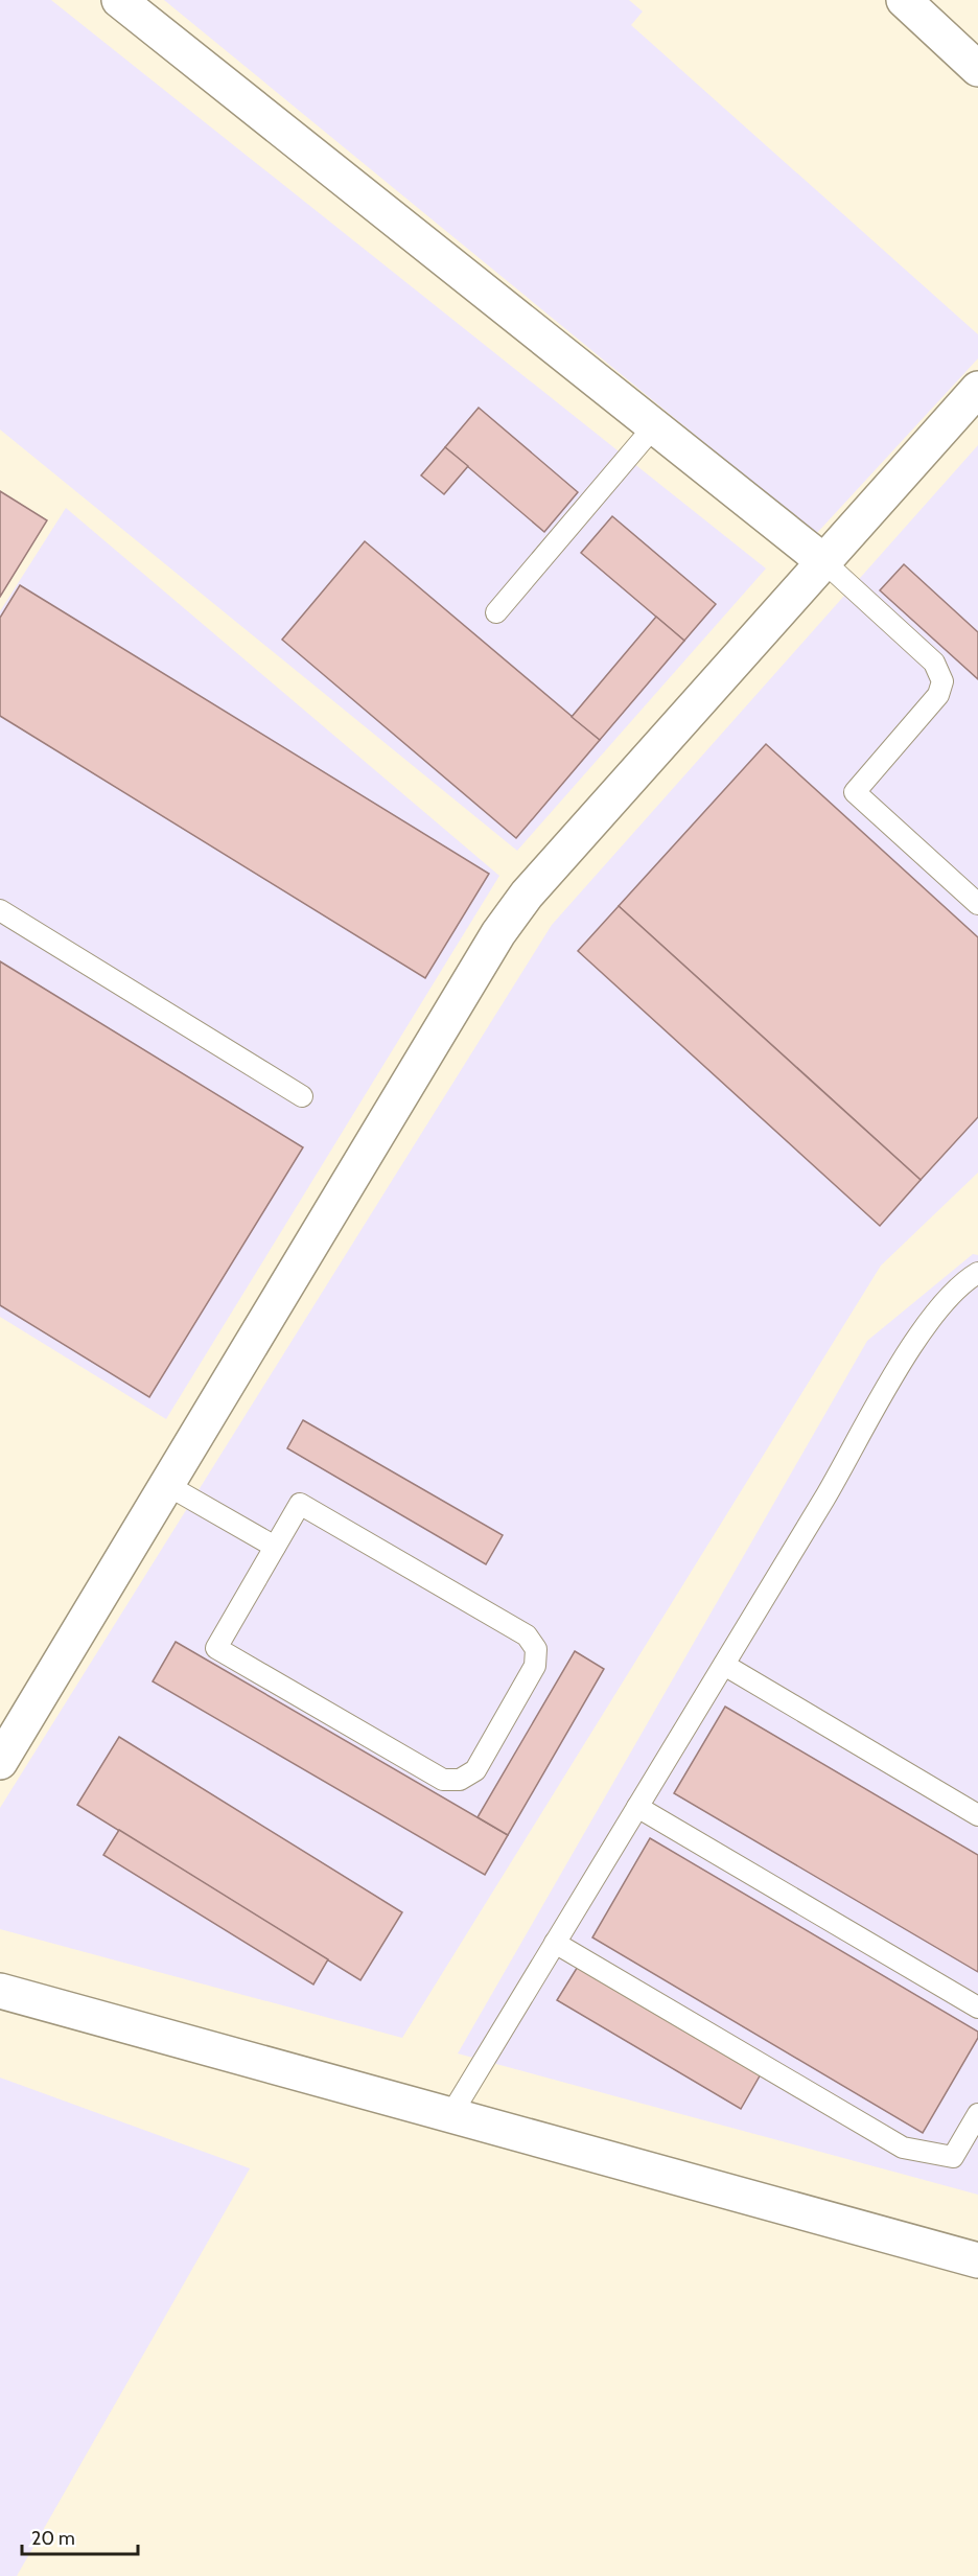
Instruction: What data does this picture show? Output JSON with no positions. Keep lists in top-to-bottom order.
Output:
{
  "scale_bar": "20 m"
}
